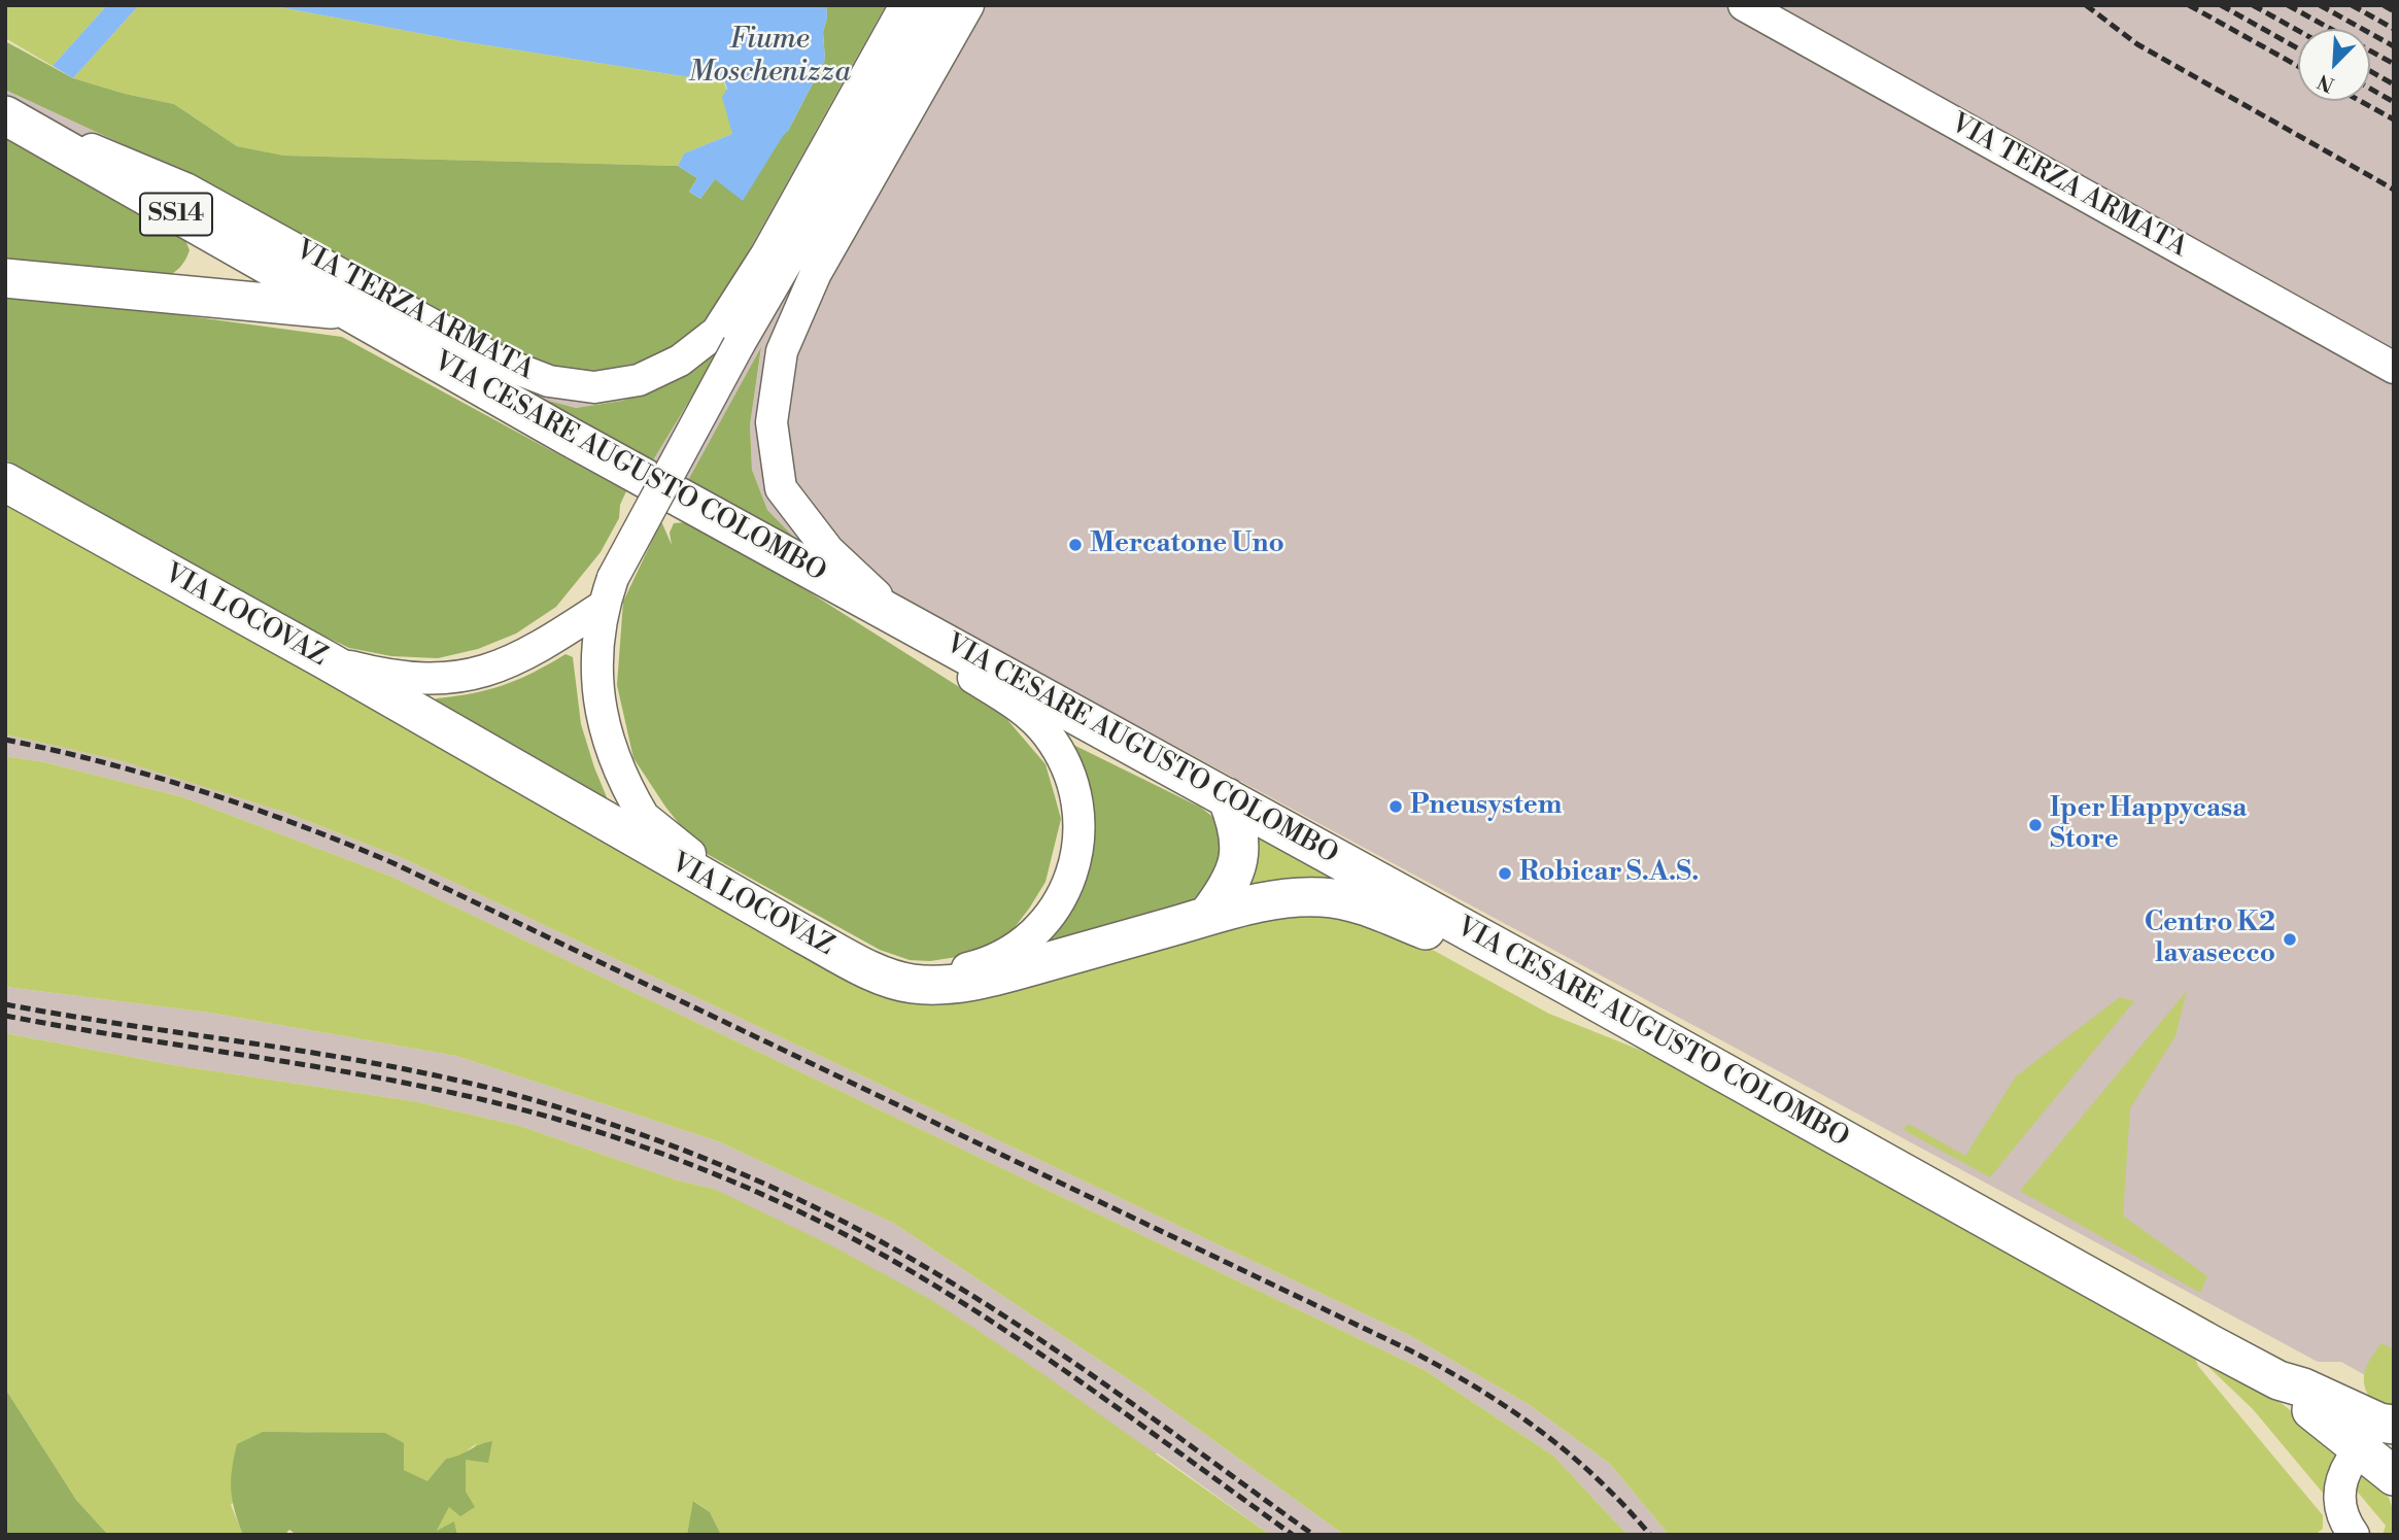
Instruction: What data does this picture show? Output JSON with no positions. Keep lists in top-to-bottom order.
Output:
{
  "streets": {
    "main road": ["SS14", "VIA CESARE AUGUSTO COLOMBO", "VIA LOCOVAZ"],
    "street": ["VIA TERZA ARMATA"]
  },
  "crossings": [
    ["VIA TERZA ARMATA", "VIA CESARE AUGUSTO COLOMBO"],
    ["VIA CESARE AUGUSTO COLOMBO", "VIA LOCOVAZ"]
  ],
  "water": ["Fiume Moschenizza"],
  "places": [
    "Mercatone Uno",
    "Pneusystem",
    "Iper Happycasa Store",
    "Robicar S.A.S.",
    "Centro K2 lavasecco"
  ],
  "north": "bottom left"
}
